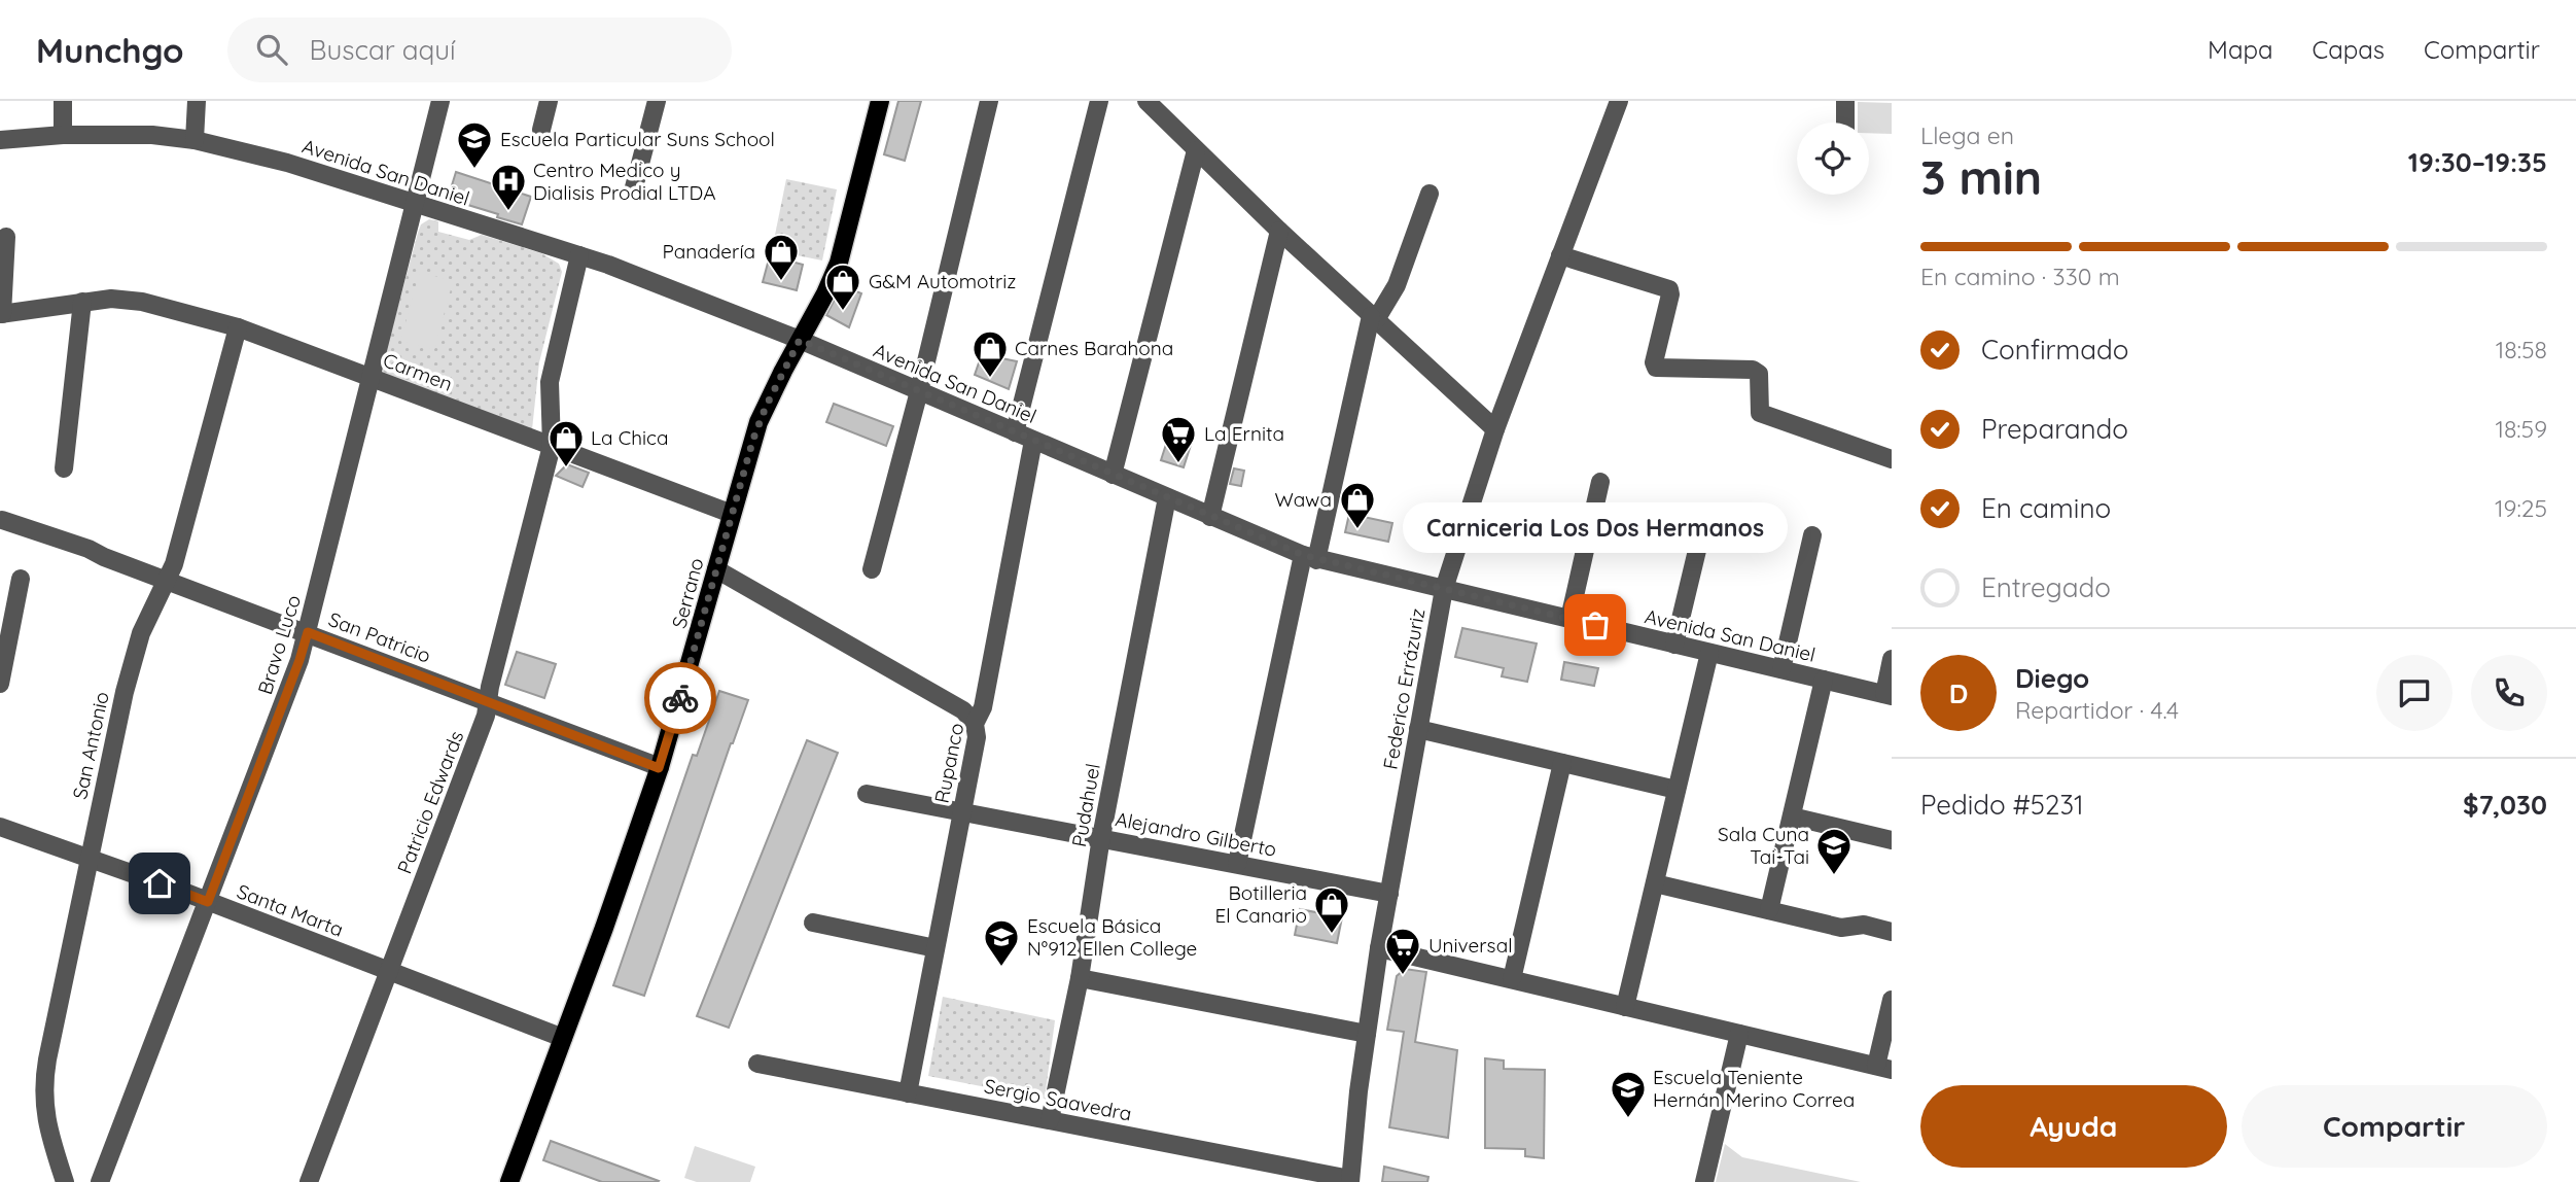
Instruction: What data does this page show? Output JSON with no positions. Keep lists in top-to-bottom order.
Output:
{
  "streets": {
    "main road": ["Serrano"],
    "street": [
      "Avenida San Daniel",
      "Carmen",
      "San Patricio",
      "Bravo Luco",
      "Federico Errázuriz",
      "San Antonio",
      "Rupanco",
      "Patricio Edwards",
      "Pudahuel",
      "Alejandro Gilberto",
      "Santa Marta",
      "Sergio Saavedra"
    ]
  },
  "crossings": [
    ["Avenida San Daniel", "Serrano"],
    ["Avenida San Daniel", "Bravo Luco"],
    ["Avenida San Daniel", "Federico Errázuriz"],
    ["Avenida San Daniel", "Rupanco"],
    ["Avenida San Daniel", "Patricio Edwards"],
    ["Avenida San Daniel", "Pudahuel"],
    ["Carmen", "Serrano"],
    ["Carmen", "Bravo Luco"],
    ["Carmen", "San Antonio"],
    ["Carmen", "Patricio Edwards"],
    ["Serrano", "San Patricio"],
    ["Serrano", "Santa Marta"],
    ["San Patricio", "Bravo Luco"],
    ["San Patricio", "San Antonio"],
    ["San Patricio", "Patricio Edwards"],
    ["Bravo Luco", "Santa Marta"],
    ["Federico Errázuriz", "Alejandro Gilberto"],
    ["Federico Errázuriz", "Sergio Saavedra"],
    ["San Antonio", "Santa Marta"],
    ["Rupanco", "Alejandro Gilberto"],
    ["Rupanco", "Sergio Saavedra"],
    ["Patricio Edwards", "Santa Marta"],
    ["Pudahuel", "Alejandro Gilberto"],
    ["Pudahuel", "Sergio Saavedra"]
  ],
  "places": {
    "school or university": [
      "Escuela Particular Suns School",
      "Sala Cuna Tai-Tai",
      "Escuela Básica N°912 Ellen College",
      "Escuela Teniente Hernán Merino Correa"
    ],
    "hospital": ["Centro Medico y Dialisis Prodial LTDA"],
    "shop": [
      "Panadería",
      "G&M Automotriz",
      "Carnes Barahona",
      "La Chica",
      "Wawa",
      "Botilleria El Canario"
    ],
    "supermarket": ["La Ernita", "Universal"],
    "other": ["Carniceria Los Dos Hermanos"]
  },
  "page": {
    "header": "Munchgo",
    "search": "Buscar aquí",
    "nav": ["Mapa", "Capas", "Compartir"],
    "heading": ["3 min", "Llega en", "19:30–19:35"],
    "panel": [
      "Diego",
      "Repartidor · 4.4",
      "Pedido #5231",
      "$7,030"
    ],
    "bar": "En camino · 330 m",
    "list": [
      ["Confirmado", "18:58"],
      ["Preparando", "18:59"],
      ["En camino", "19:25"],
      "Entregado"
    ],
    "bubble": "Carniceria Los Dos Hermanos",
    "round": "D",
    "buttons": ["Ayuda", "Compartir"]
  }
}
